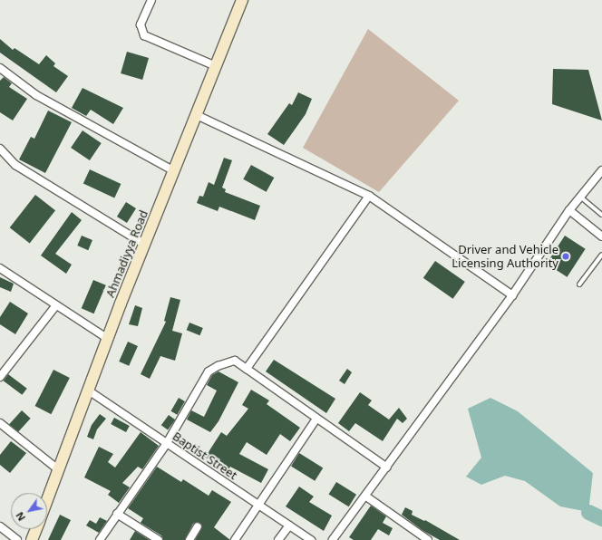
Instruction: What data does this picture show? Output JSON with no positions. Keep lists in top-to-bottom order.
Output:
{
  "streets": {
    "street": ["Ahmadiyya Road", "Baptist Street"]
  },
  "crossings": [
    ["Ahmadiyya Road", "Baptist Street"]
  ],
  "places": ["Driver and Vehicle Licensing Authority"],
  "north": "bottom left"
}
